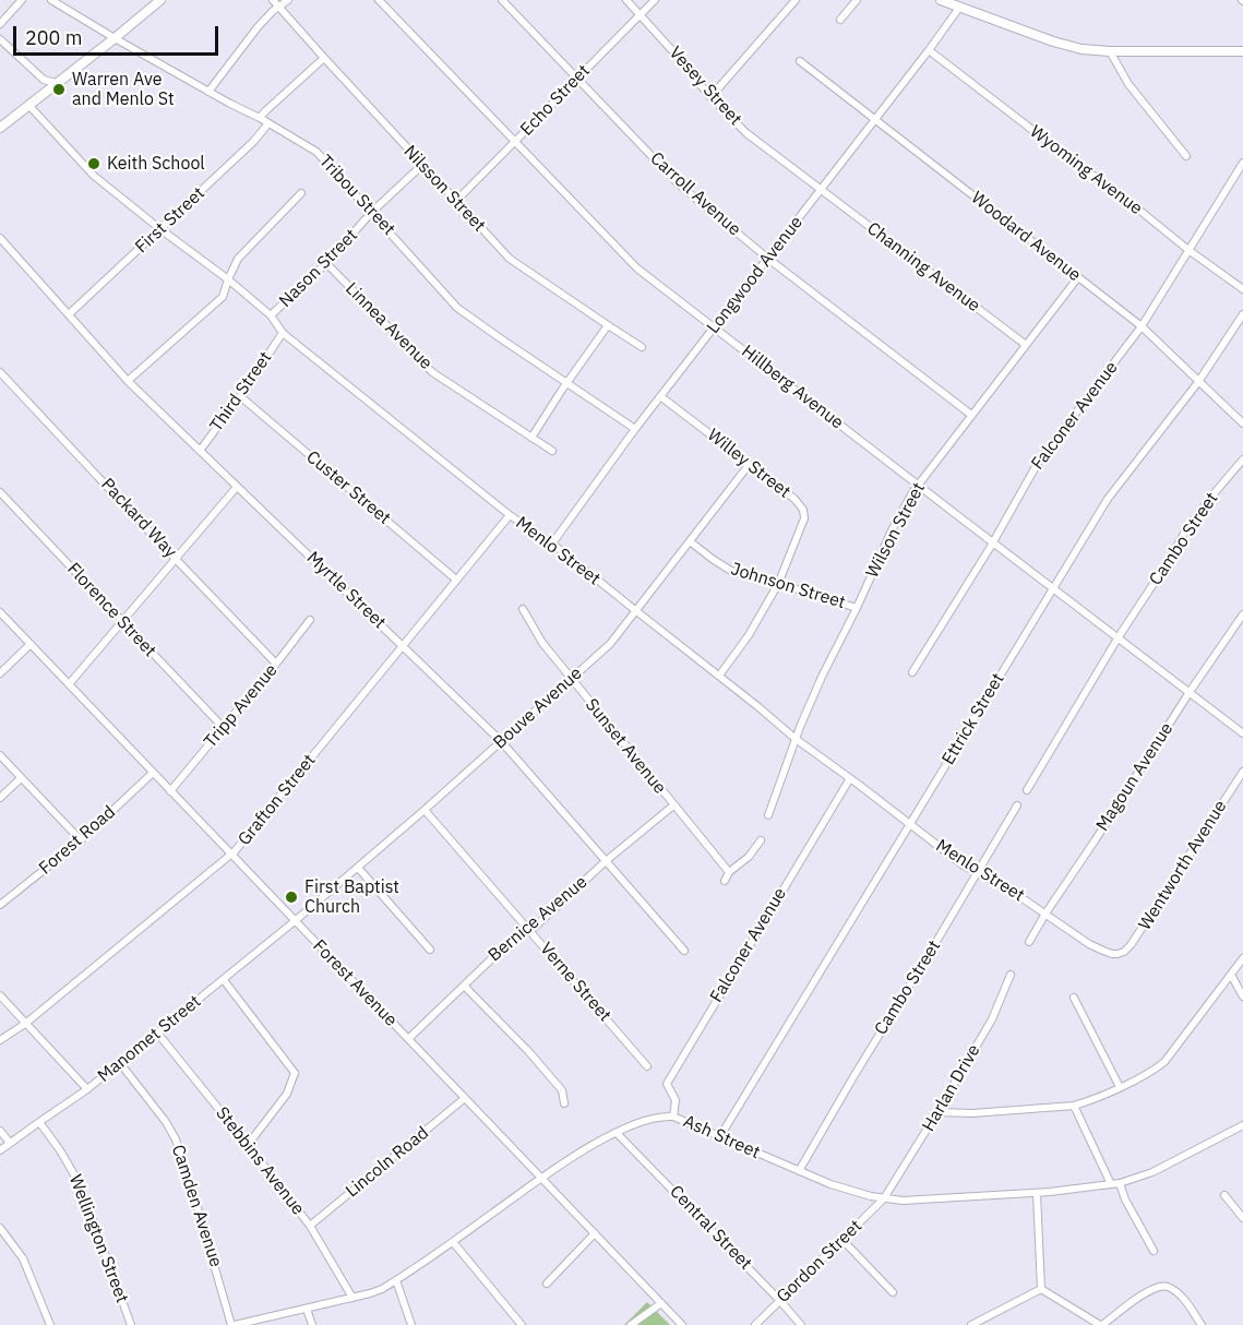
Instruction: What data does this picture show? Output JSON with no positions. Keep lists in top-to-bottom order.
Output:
{
  "streets": {
    "street": [
      "Vesey Street",
      "Echo Street",
      "Wyoming Avenue",
      "Nilsson Street",
      "Carroll Avenue",
      "Tribou Street",
      "First Street",
      "Woodard Avenue",
      "Channing Avenue",
      "Nason Street",
      "Longwood Avenue",
      "Linnea Avenue",
      "Hillberg Avenue",
      "Third Street",
      "Falconer Avenue",
      "Willey Street",
      "Custer Street",
      "Packard Way",
      "Wilson Street",
      "Cambo Street",
      "Menlo Street",
      "Johnson Street",
      "Myrtle Street",
      "Florence Street",
      "Tripp Avenue",
      "Bouve Avenue",
      "Ettrick Street",
      "Sunset Avenue",
      "Magoun Avenue",
      "Grafton Street",
      "Forest Road",
      "Wentworth Avenue",
      "Bernice Avenue",
      "Verne Street",
      "Forest Avenue",
      "Manomet Street",
      "Harlan Drive",
      "Ash Street",
      "Stebbins Avenue",
      "Lincoln Road",
      "Camden Avenue",
      "Central Street",
      "Wellington Street",
      "Gordon Street"
    ]
  },
  "crossings": [
    ["Vesey Street", "Echo Street"],
    ["Vesey Street", "Channing Avenue"],
    ["Vesey Street", "Longwood Avenue"],
    ["Echo Street", "Nilsson Street"],
    ["Echo Street", "Carroll Avenue"],
    ["Echo Street", "Hillberg Avenue"],
    ["Wyoming Avenue", "Longwood Avenue"],
    ["Wyoming Avenue", "Falconer Avenue"],
    ["Nilsson Street", "Nason Street"],
    ["Carroll Avenue", "Longwood Avenue"],
    ["Carroll Avenue", "Wilson Street"],
    ["Tribou Street", "First Street"],
    ["Tribou Street", "Nason Street"],
    ["Tribou Street", "Longwood Avenue"],
    ["First Street", "Menlo Street"],
    ["First Street", "Myrtle Street"],
    ["Woodard Avenue", "Longwood Avenue"],
    ["Woodard Avenue", "Falconer Avenue"],
    ["Woodard Avenue", "Wilson Street"],
    ["Woodard Avenue", "Ettrick Street"],
    ["Channing Avenue", "Longwood Avenue"],
    ["Channing Avenue", "Wilson Street"],
    ["Nason Street", "Linnea Avenue"],
    ["Nason Street", "Menlo Street"],
    ["Longwood Avenue", "Hillberg Avenue"],
    ["Longwood Avenue", "Willey Street"],
    ["Longwood Avenue", "Menlo Street"],
    ["Hillberg Avenue", "Falconer Avenue"],
    ["Hillberg Avenue", "Wilson Street"],
    ["Hillberg Avenue", "Cambo Street"],
    ["Hillberg Avenue", "Ettrick Street"],
    ["Hillberg Avenue", "Magoun Avenue"],
    ["Third Street", "Custer Street"],
    ["Third Street", "Menlo Street"],
    ["Third Street", "Myrtle Street"],
    ["Falconer Avenue", "Menlo Street"],
    ["Falconer Avenue", "Ash Street"],
    ["Willey Street", "Johnson Street"],
    ["Willey Street", "Bouve Avenue"],
    ["Custer Street", "Grafton Street"],
    ["Packard Way", "Tripp Avenue"],
    ["Wilson Street", "Menlo Street"],
    ["Wilson Street", "Johnson Street"],
    ["Cambo Street", "Menlo Street"],
    ["Cambo Street", "Ash Street"],
    ["Menlo Street", "Bouve Avenue"],
    ["Menlo Street", "Ettrick Street"],
    ["Menlo Street", "Magoun Avenue"],
    ["Menlo Street", "Grafton Street"],
    ["Menlo Street", "Wentworth Avenue"],
    ["Johnson Street", "Bouve Avenue"],
    ["Myrtle Street", "Bouve Avenue"],
    ["Myrtle Street", "Grafton Street"],
    ["Myrtle Street", "Bernice Avenue"],
    ["Florence Street", "Tripp Avenue"],
    ["Tripp Avenue", "Forest Avenue"],
    ["Bouve Avenue", "Sunset Avenue"],
    ["Bouve Avenue", "Verne Street"],
    ["Bouve Avenue", "Forest Avenue"],
    ["Bouve Avenue", "Manomet Street"],
    ["Ettrick Street", "Ash Street"],
    ["Sunset Avenue", "Bernice Avenue"],
    ["Grafton Street", "Forest Avenue"],
    ["Forest Road", "Forest Avenue"],
    ["Bernice Avenue", "Verne Street"],
    ["Bernice Avenue", "Forest Avenue"],
    ["Forest Avenue", "Manomet Street"],
    ["Forest Avenue", "Ash Street"],
    ["Forest Avenue", "Lincoln Road"],
    ["Manomet Street", "Stebbins Avenue"],
    ["Manomet Street", "Camden Avenue"],
    ["Manomet Street", "Wellington Street"],
    ["Harlan Drive", "Ash Street"],
    ["Harlan Drive", "Gordon Street"],
    ["Ash Street", "Stebbins Avenue"],
    ["Ash Street", "Camden Avenue"],
    ["Ash Street", "Central Street"],
    ["Ash Street", "Gordon Street"],
    ["Stebbins Avenue", "Lincoln Road"],
    ["Central Street", "Gordon Street"]
  ],
  "places": ["Warren Ave and Menlo St", "Keith School", "First Baptist Church"],
  "scale_bar": "200 m"
}
